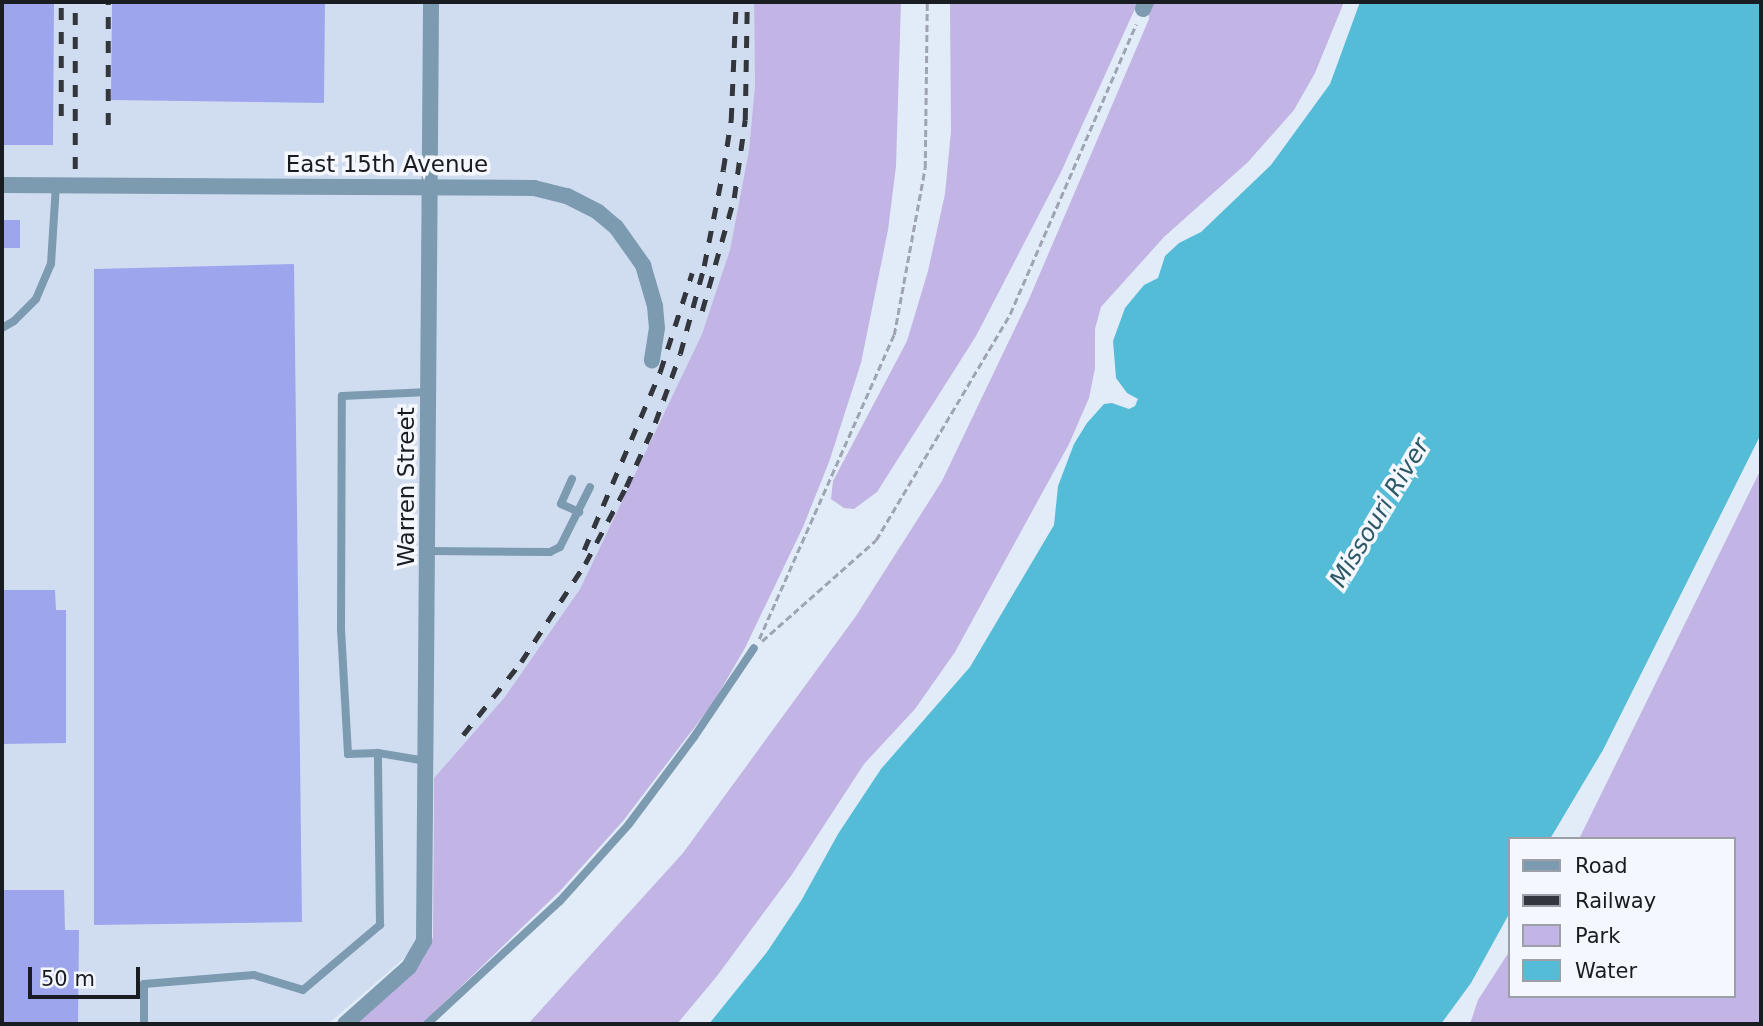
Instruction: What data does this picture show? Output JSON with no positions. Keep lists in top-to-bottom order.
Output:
{
  "streets": {
    "street": ["East 15th Avenue", "Warren Street"]
  },
  "crossings": [
    ["East 15th Avenue", "Warren Street"]
  ],
  "water": ["Missouri River"],
  "legend": [
    "Road",
    "Railway",
    "Park",
    "Water"
  ],
  "scale_bar": "50 m"
}
